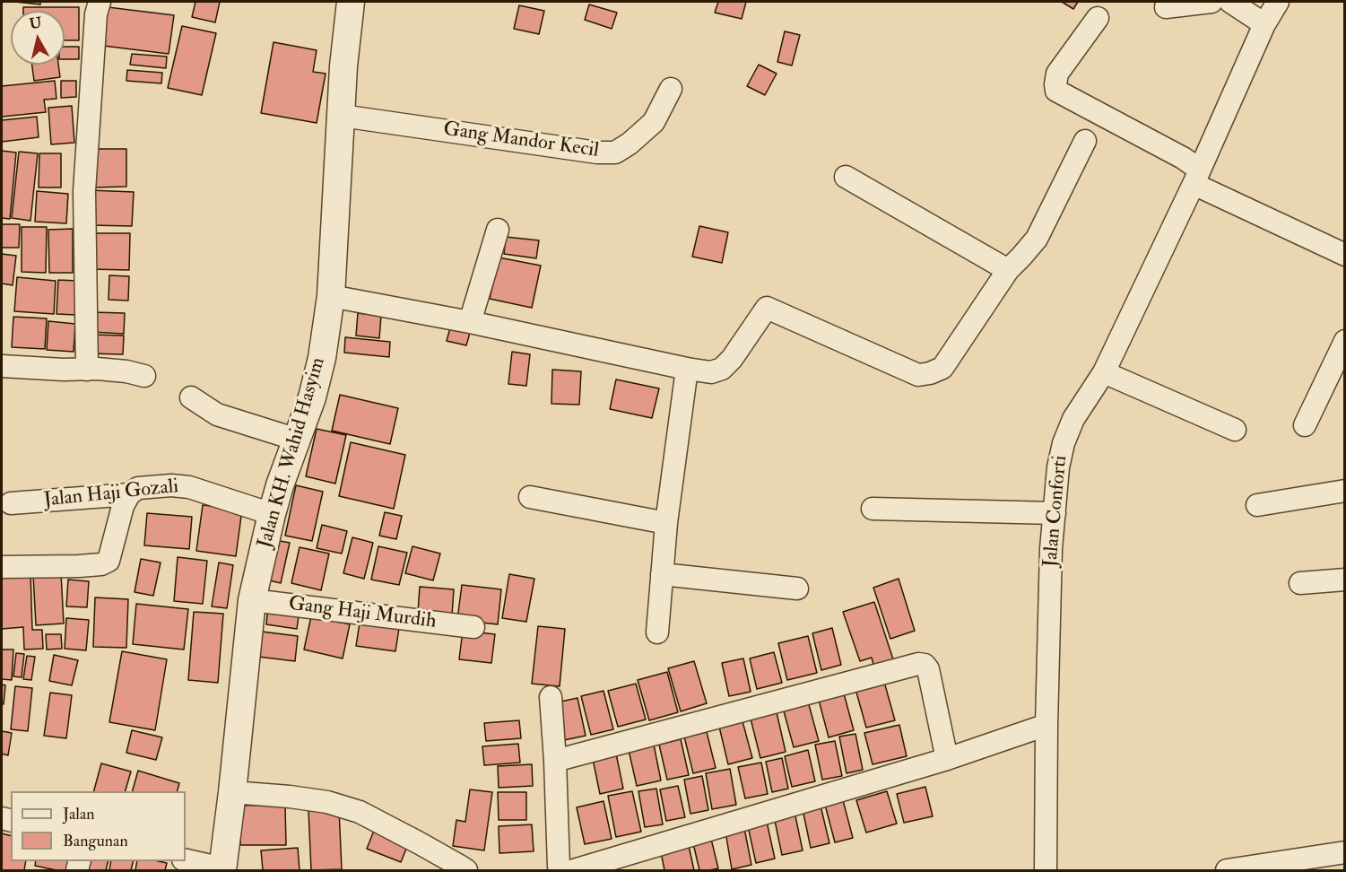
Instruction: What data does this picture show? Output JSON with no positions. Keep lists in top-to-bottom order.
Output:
{
  "streets": {
    "street": [
      "Gang Mandor Kecil",
      "Jalan KH. Wahid Hasyim",
      "Jalan Haji Gozali",
      "Jalan Conforti",
      "Gang Haji Murdih"
    ]
  },
  "crossings": [
    ["Gang Mandor Kecil", "Jalan KH. Wahid Hasyim"],
    ["Jalan KH. Wahid Hasyim", "Jalan Haji Gozali"],
    ["Jalan KH. Wahid Hasyim", "Gang Haji Murdih"]
  ],
  "legend": ["Jalan", "Bangunan"],
  "north": "top"
}
